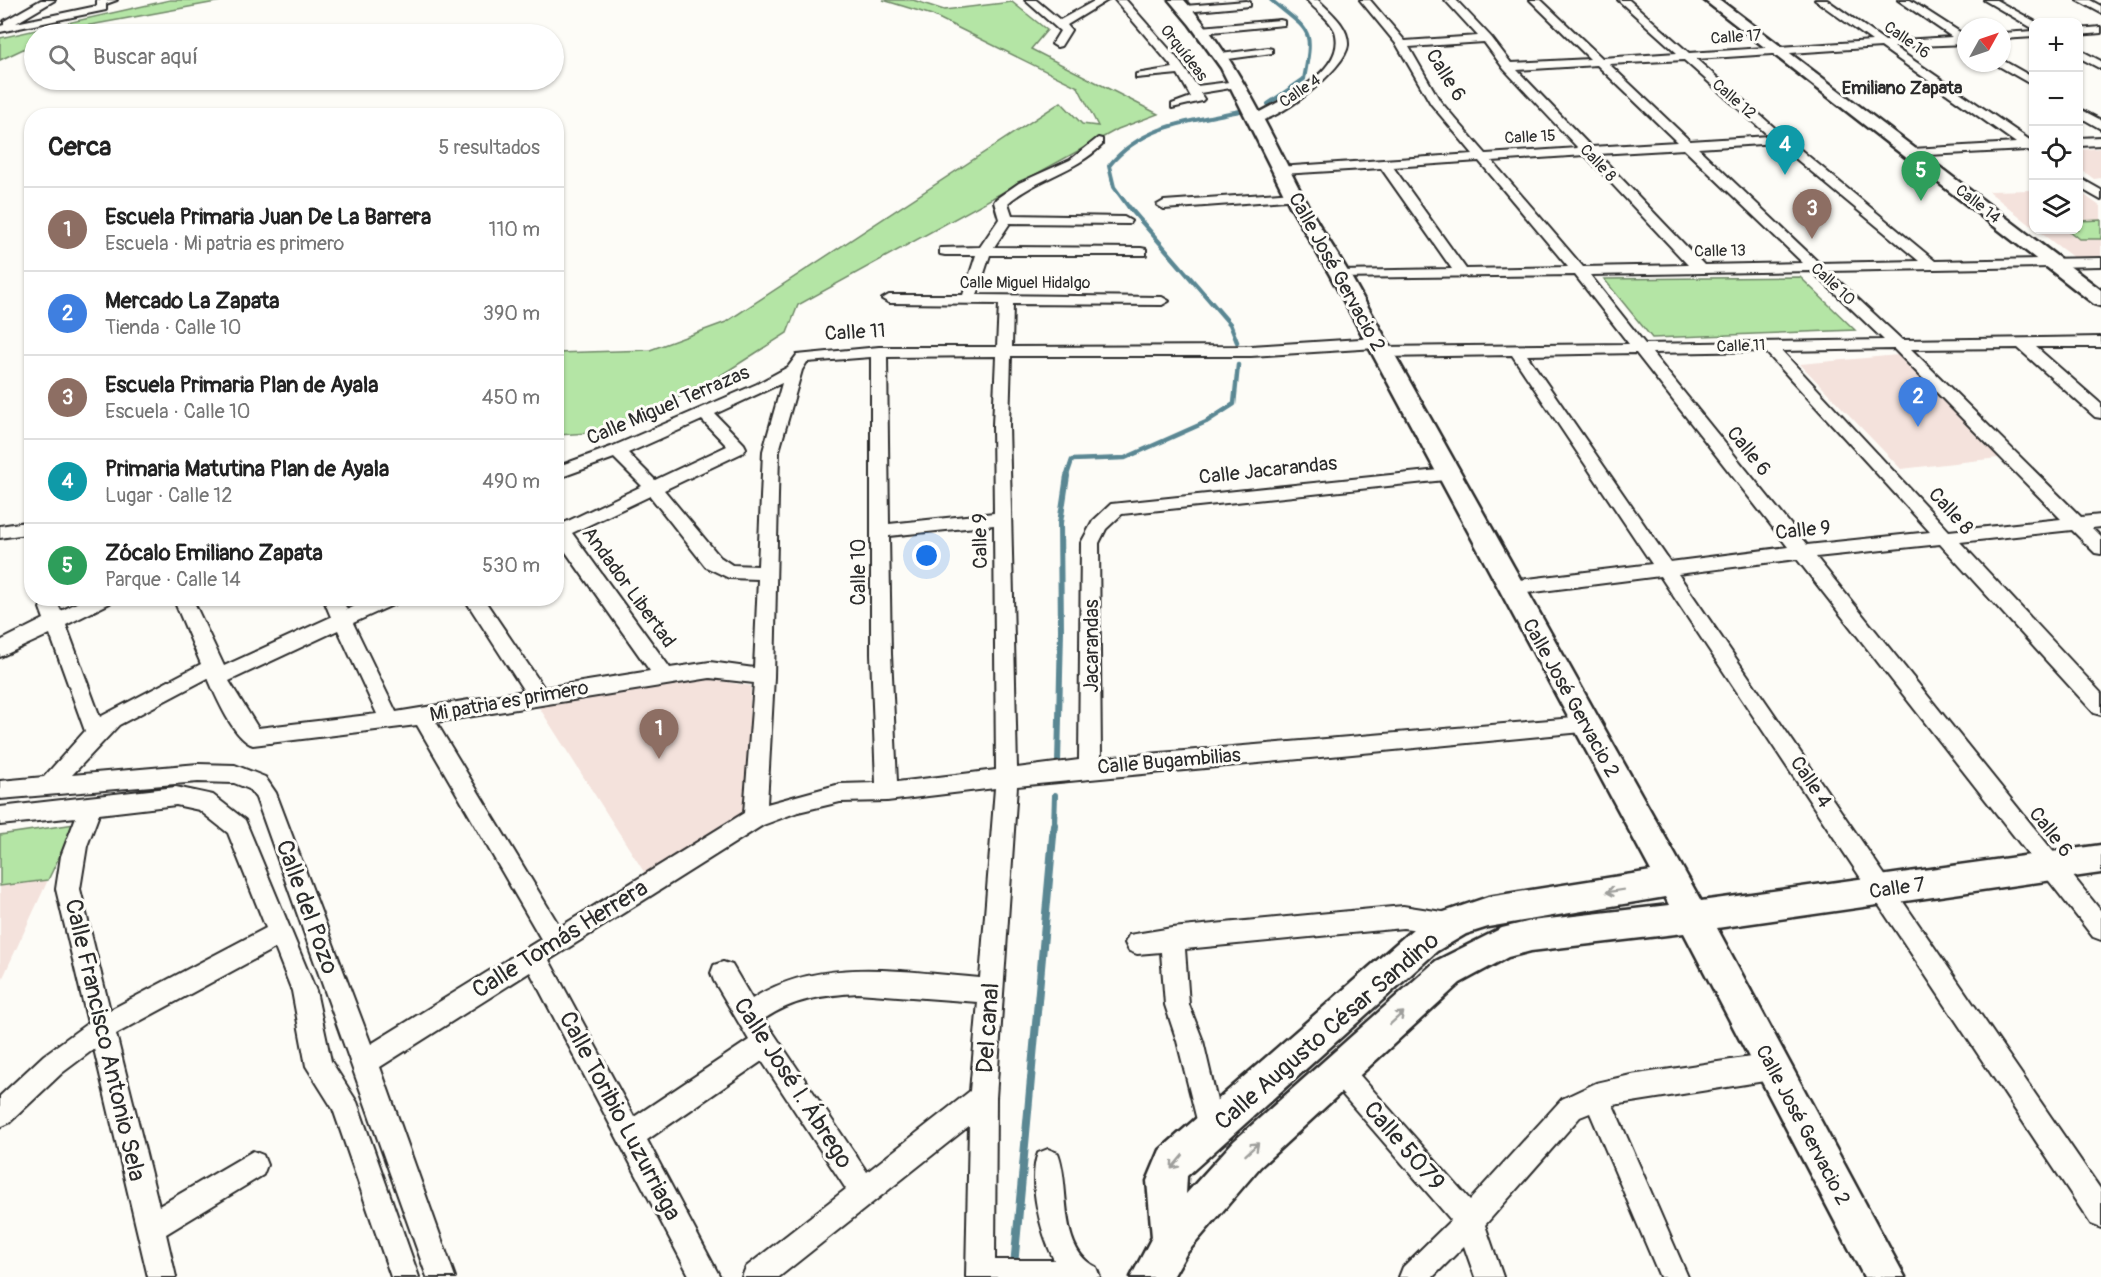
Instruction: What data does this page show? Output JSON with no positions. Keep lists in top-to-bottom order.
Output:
{
  "streets": {
    "street": [
      "Calle 17",
      "Calle 16",
      "Orquídeas",
      "Calle 6",
      "Calle 4",
      "Calle 12",
      "Calle 15",
      "Calle 8",
      "Calle 14",
      "Calle 13",
      "Calle José Gervacio 2",
      "Calle Miguel Hidalgo",
      "Calle 10",
      "Calle 11",
      "Calle Miguel Terrazas",
      "Calle Jacarandas",
      "Calle 9",
      "Andador Libertad",
      "Jacarandas",
      "Mi patria es primero",
      "Calle Bugambilias",
      "Calle 7",
      "Calle del Pozo",
      "Calle Tomás Herrera",
      "Del canal",
      "Calle Augusto César Sandino",
      "Calle Francisco Antonio Sela",
      "Calle José I. Ábrego",
      "Calle Toribio Luzurriaga",
      "Calle 5079"
    ]
  },
  "crossings": [
    ["Calle 17", "Calle 16"],
    ["Calle 17", "Calle 12"],
    ["Calle 17", "Calle 8"],
    ["Calle 17", "Calle 14"],
    ["Calle 17", "Calle 10"],
    ["Calle 6", "Calle 15"],
    ["Calle 6", "Calle 13"],
    ["Calle 6", "Calle 11"],
    ["Calle 6", "Calle 9"],
    ["Calle 6", "Calle 7"],
    ["Calle 4", "Calle José Gervacio 2"],
    ["Calle 4", "Calle 11"],
    ["Calle 4", "Calle 9"],
    ["Calle 4", "Calle 7"],
    ["Calle 12", "Calle 15"],
    ["Calle 12", "Calle 13"],
    ["Calle 15", "Calle 8"],
    ["Calle 15", "Calle José Gervacio 2"],
    ["Calle 15", "Calle 10"],
    ["Calle 8", "Calle 13"],
    ["Calle 8", "Calle 11"],
    ["Calle 8", "Calle 9"],
    ["Calle 14", "Calle 13"],
    ["Calle 13", "Calle José Gervacio 2"],
    ["Calle 13", "Calle 10"],
    ["Calle José Gervacio 2", "Calle 11"],
    ["Calle José Gervacio 2", "Calle Jacarandas"],
    ["Calle José Gervacio 2", "Calle 9"],
    ["Calle José Gervacio 2", "Calle Bugambilias"],
    ["Calle José Gervacio 2", "Calle 7"],
    ["Calle José Gervacio 2", "Calle Augusto César Sandino"],
    ["Calle Miguel Hidalgo", "Calle 9"],
    ["Calle 10", "Calle 11"],
    ["Calle 10", "Calle 9"],
    ["Calle 10", "Calle Bugambilias"],
    ["Calle 11", "Calle Miguel Terrazas"],
    ["Calle 11", "Calle 9"],
    ["Calle Jacarandas", "Jacarandas"],
    ["Calle 9", "Calle Bugambilias"],
    ["Calle 9", "Del canal"],
    ["Andador Libertad", "Mi patria es primero"],
    ["Jacarandas", "Calle Bugambilias"],
    ["Calle Bugambilias", "Calle Tomás Herrera"],
    ["Calle Bugambilias", "Del canal"],
    ["Calle 7", "Calle Augusto César Sandino"],
    ["Calle del Pozo", "Calle Tomás Herrera"],
    ["Calle Tomás Herrera", "Calle Toribio Luzurriaga"],
    ["Calle Augusto César Sandino", "Calle 5079"]
  ],
  "districts": ["Emiliano Zapata"],
  "north": "top right",
  "page": {
    "map_buttons": ["+", "−"],
    "search": "Buscar aquí",
    "heading": ["Cerca", "5 resultados"],
    "pins": [
      "4",
      "5",
      "3",
      "2",
      "1"
    ],
    "list": [
      {
        "mark": "1",
        "name": "Escuela Primaria Juan De La Barrera",
        "note": "Escuela · Mi patria es primero",
        "value": "110 m"
      },
      {
        "mark": "2",
        "name": "Mercado La Zapata",
        "note": "Tienda · Calle 10",
        "value": "390 m"
      },
      {
        "mark": "3",
        "name": "Escuela Primaria Plan de Ayala",
        "note": "Escuela · Calle 10",
        "value": "450 m"
      },
      {
        "mark": "4",
        "name": "Primaria Matutina Plan de Ayala",
        "note": "Lugar · Calle 12",
        "value": "490 m"
      },
      {
        "mark": "5",
        "name": "Zócalo Emiliano Zapata",
        "note": "Parque · Calle 14",
        "value": "530 m"
      }
    ]
  }
}
